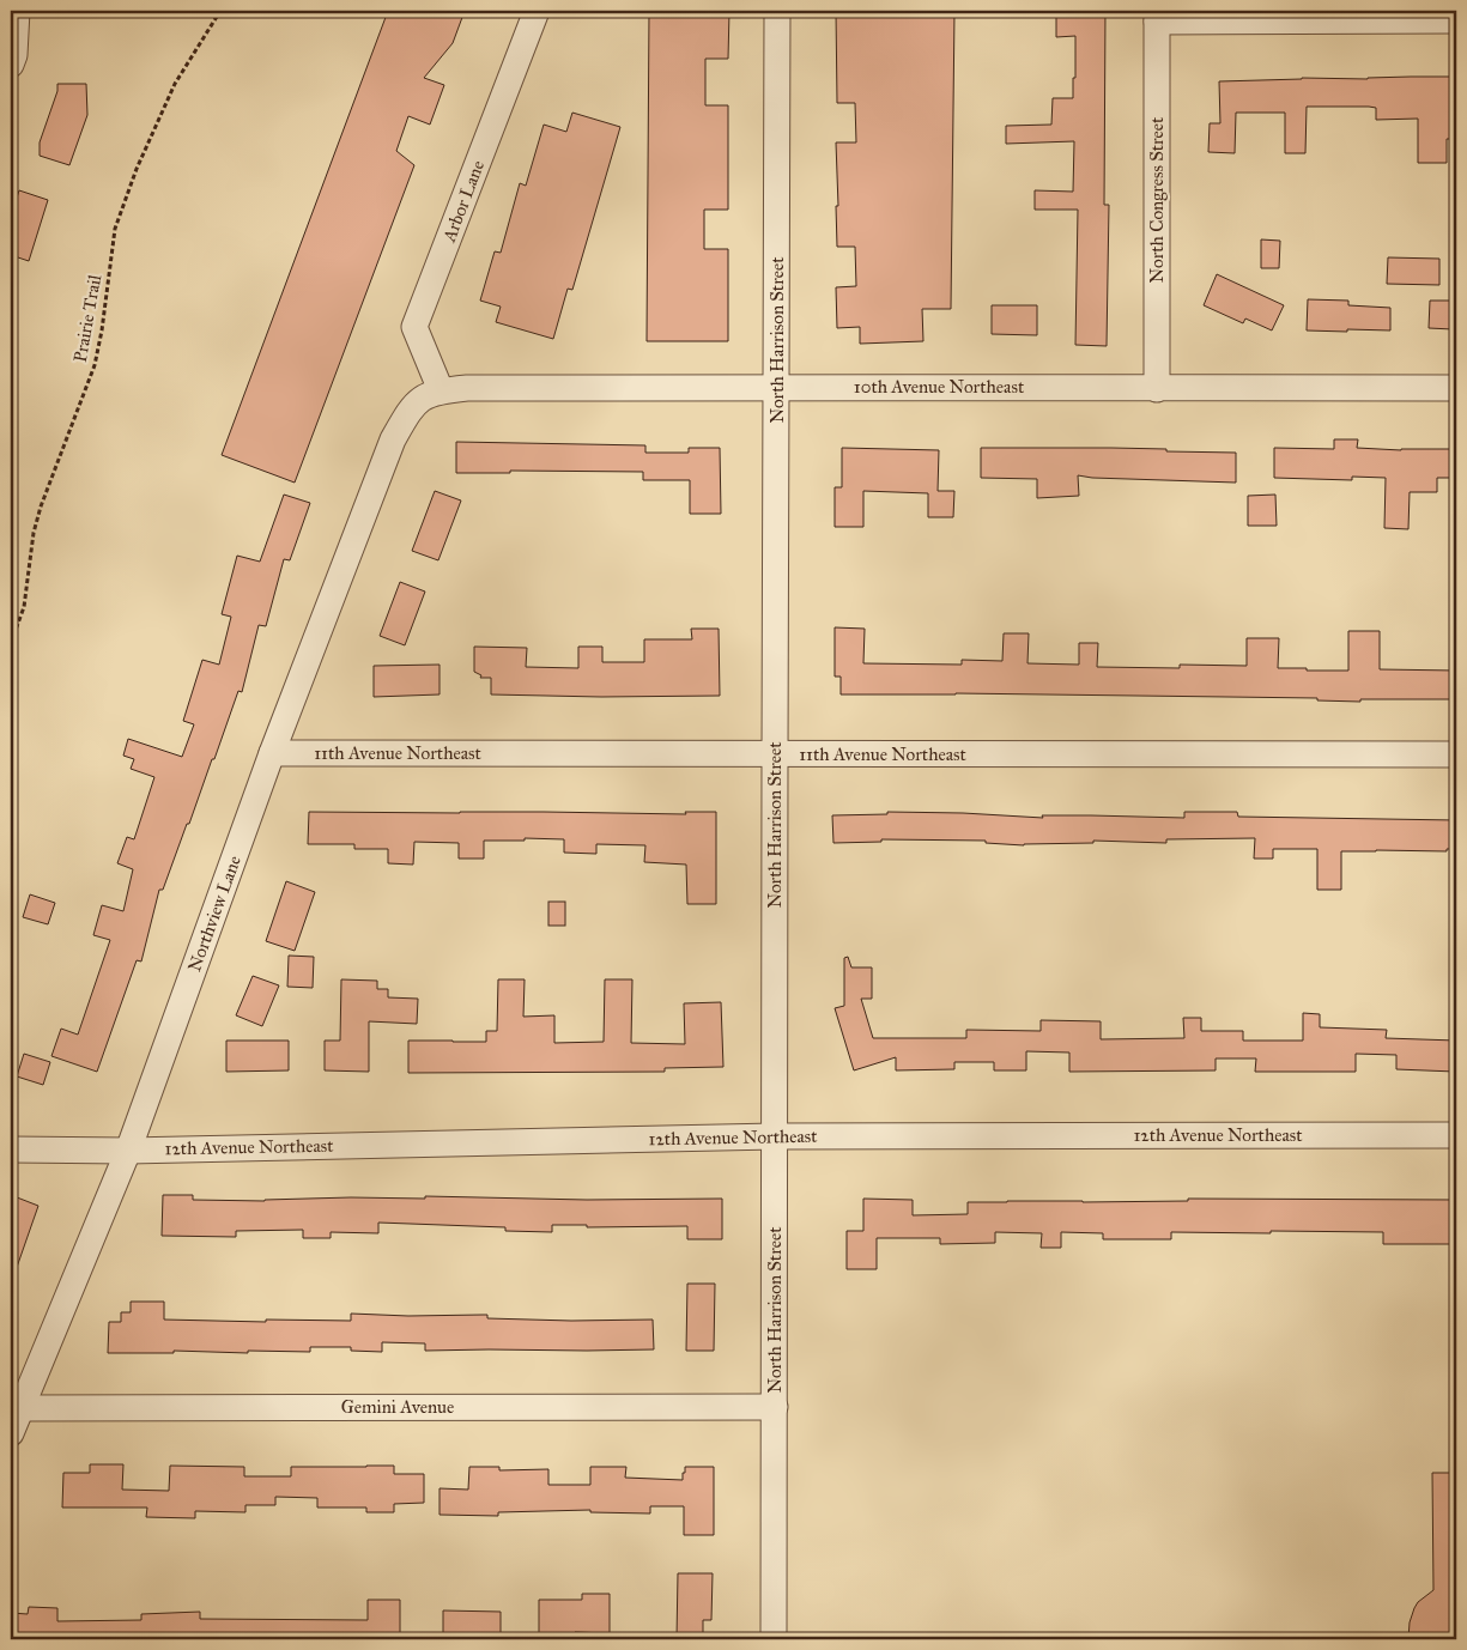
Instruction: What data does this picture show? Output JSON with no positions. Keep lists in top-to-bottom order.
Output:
{
  "streets": {
    "street": [
      "North Congress Street",
      "Arbor Lane",
      "North Harrison Street",
      "10th Avenue Northeast",
      "11th Avenue Northeast",
      "Northview Lane",
      "12th Avenue Northeast",
      "Gemini Avenue"
    ],
    "path": ["Prairie Trail"]
  },
  "crossings": [
    ["North Congress Street", "10th Avenue Northeast"],
    ["Arbor Lane", "10th Avenue Northeast"],
    ["Arbor Lane", "Northview Lane"],
    ["North Harrison Street", "10th Avenue Northeast"],
    ["North Harrison Street", "11th Avenue Northeast"],
    ["North Harrison Street", "12th Avenue Northeast"],
    ["North Harrison Street", "Gemini Avenue"],
    ["10th Avenue Northeast", "Northview Lane"],
    ["11th Avenue Northeast", "Northview Lane"],
    ["Northview Lane", "12th Avenue Northeast"],
    ["Northview Lane", "Gemini Avenue"]
  ]
}
